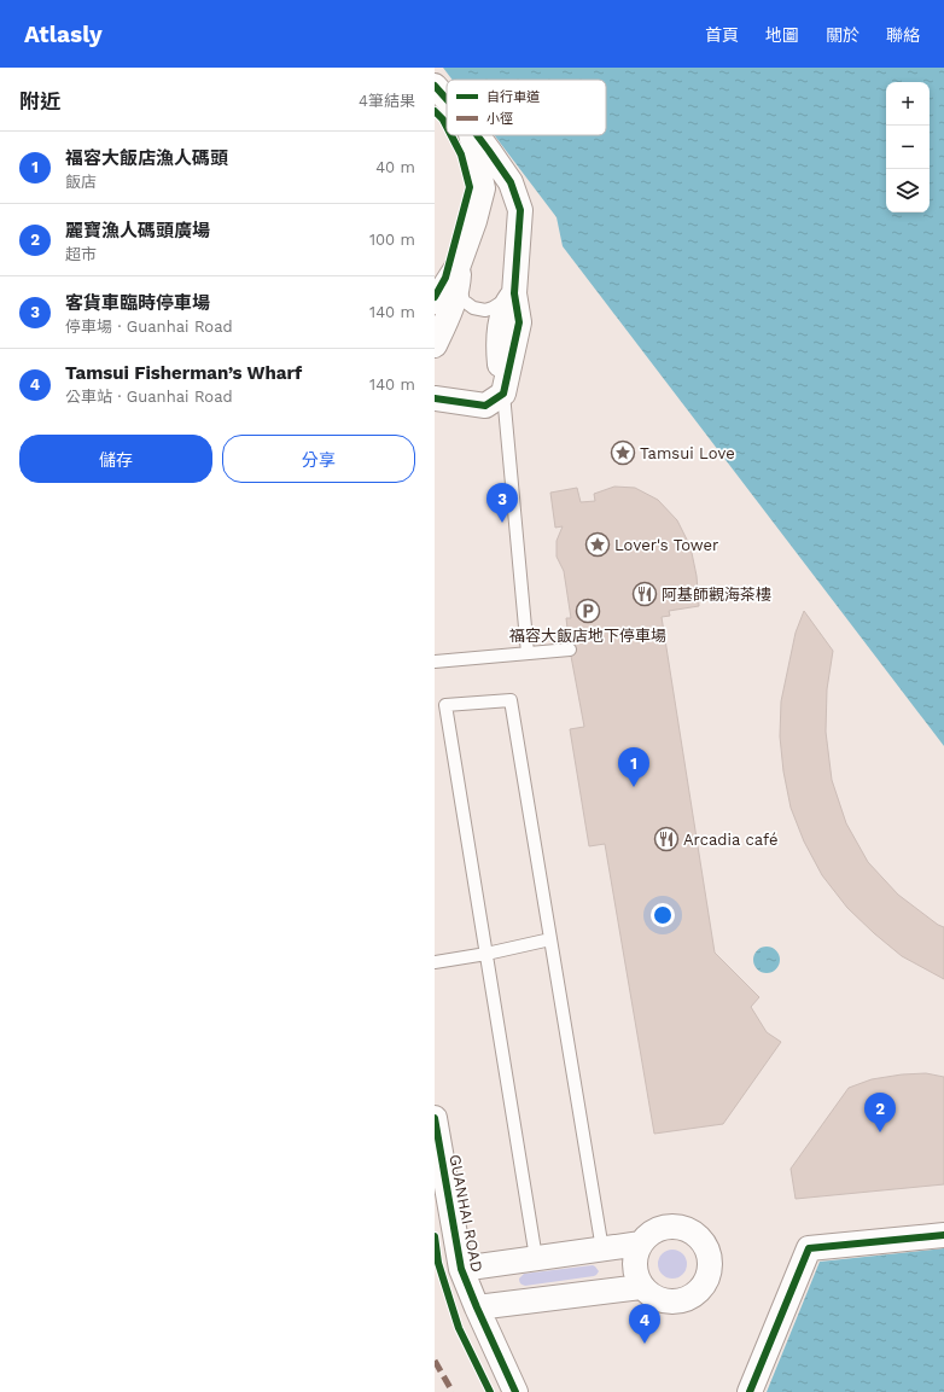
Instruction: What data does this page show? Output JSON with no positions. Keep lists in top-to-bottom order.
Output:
{
  "streets": {
    "street": ["GUANHAI ROAD"]
  },
  "places": {
    "place": ["Tamsui Love", "Lover's Tower"],
    "restaurant": ["阿基師觀海茶樓", "Arcadia café"],
    "parking": ["福容大飯店地下停車場"]
  },
  "legend": ["自行車道", "小徑"],
  "page": {
    "header": "Atlasly",
    "nav": [
      "首頁",
      "地圖",
      "關於",
      "聯絡"
    ],
    "heading": ["附近", "4筆結果"],
    "map_buttons": ["+", "−"],
    "list": [
      {
        "mark": "1",
        "name": "福容大飯店漁人碼頭",
        "note": "飯店",
        "value": "40 m"
      },
      {
        "mark": "2",
        "name": "麗寶漁人碼頭廣場",
        "note": "超市",
        "value": "100 m"
      },
      {
        "mark": "3",
        "name": "客貨車臨時停車場",
        "note": "停車場 · Guanhai Road",
        "value": "140 m"
      },
      {
        "mark": "4",
        "name": "Tamsui Fisherman’s Wharf",
        "note": "公車站 · Guanhai Road",
        "value": "140 m"
      }
    ],
    "buttons": ["儲存", "分享"],
    "pins": [
      "3",
      "1",
      "2",
      "4"
    ]
  }
}
